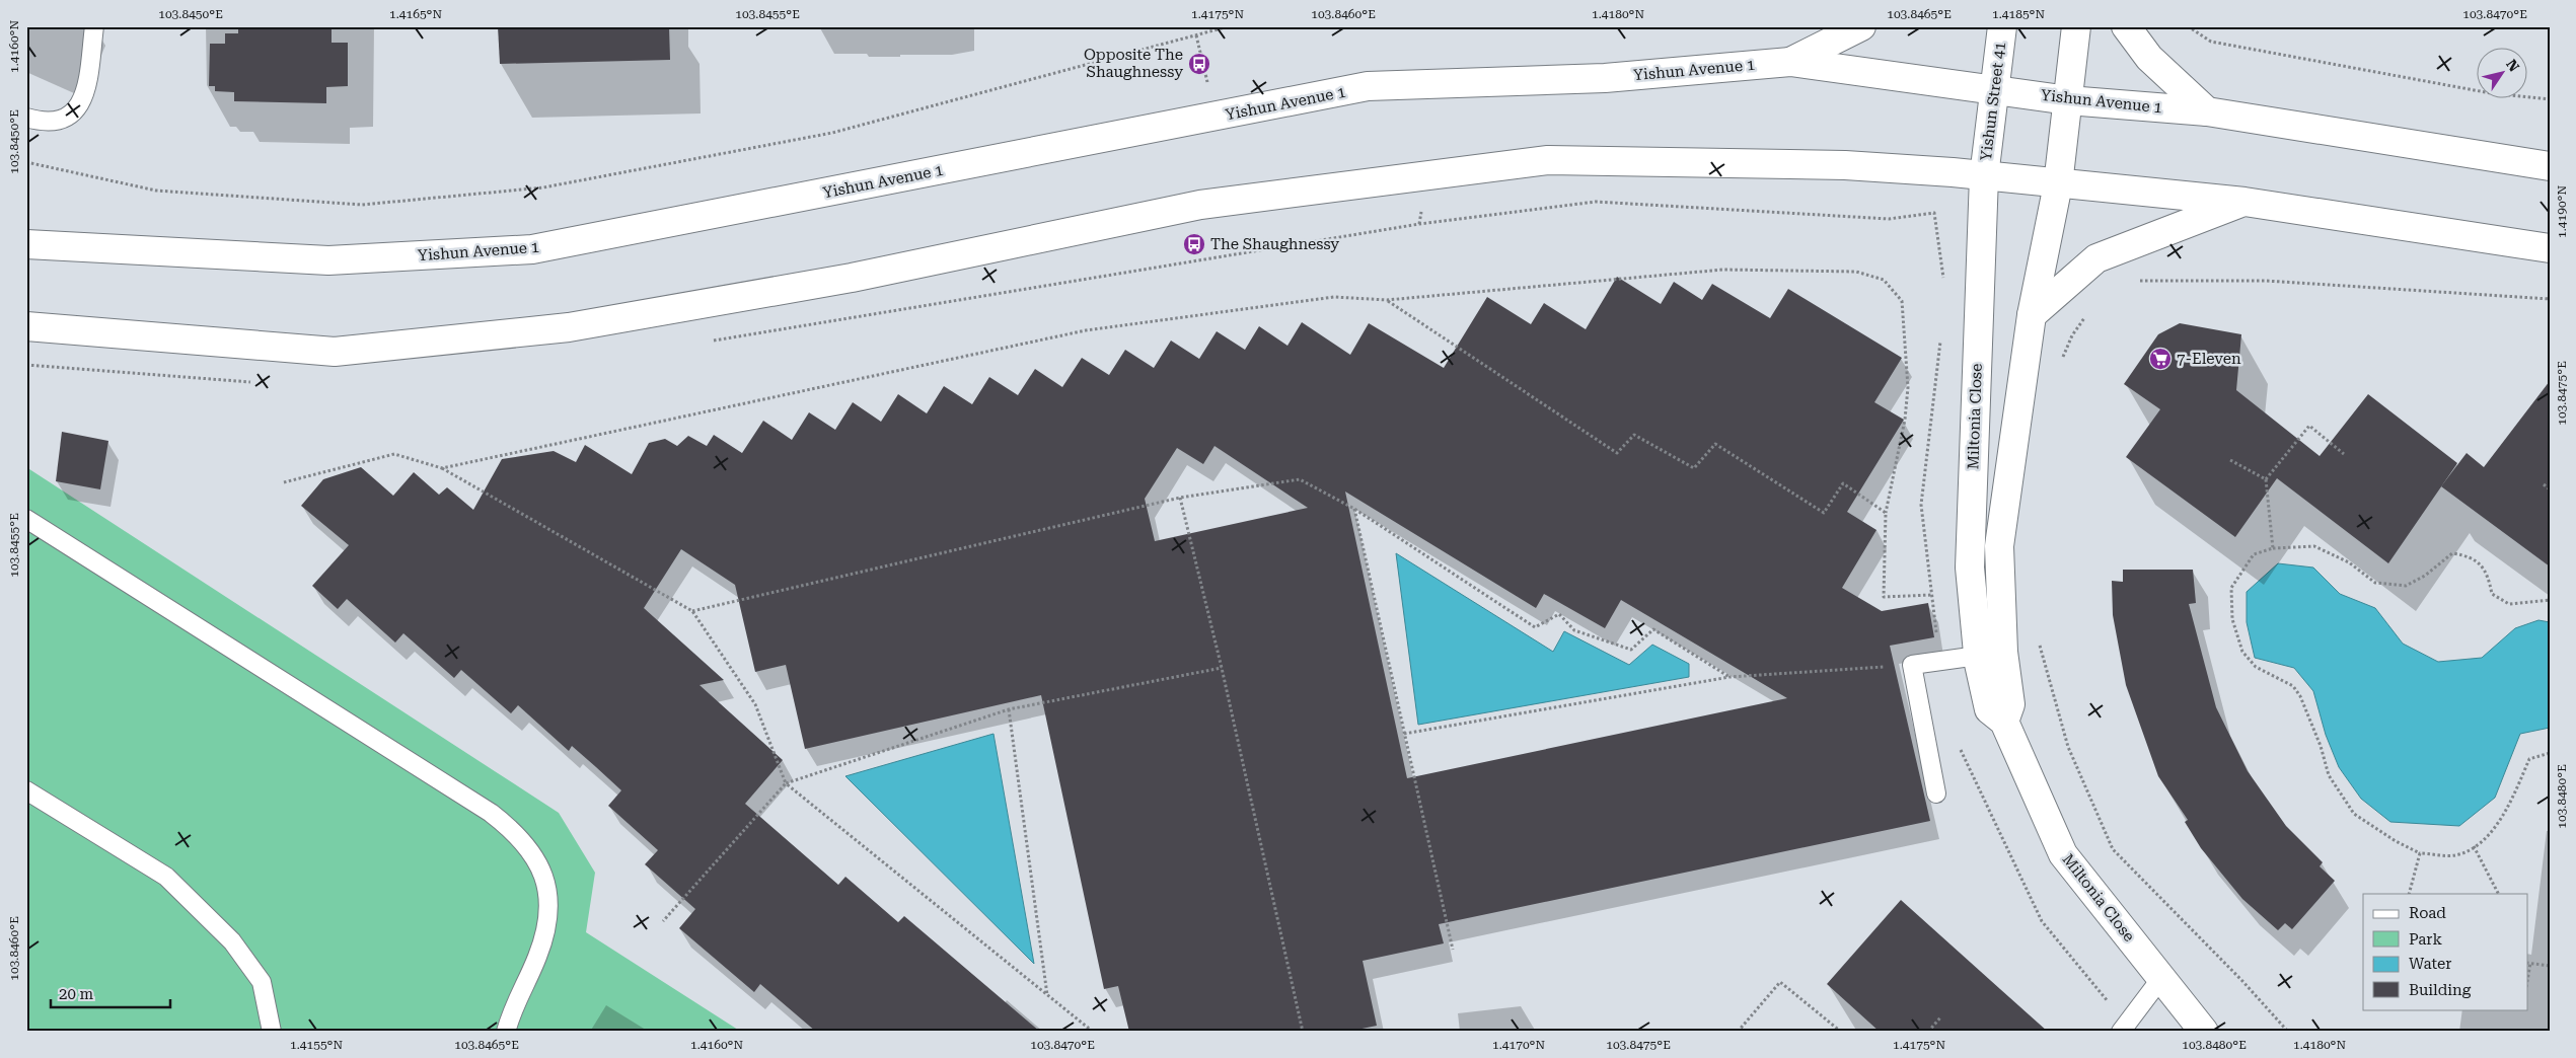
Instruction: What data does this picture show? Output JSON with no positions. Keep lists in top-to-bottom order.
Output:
{
  "streets": {
    "main road": ["Yishun Avenue 1", "Yishun Street 41", "Miltonia Close"]
  },
  "crossings": [
    ["Yishun Avenue 1", "Yishun Street 41"],
    ["Yishun Street 41", "Miltonia Close"]
  ],
  "places": {
    "bus stop": ["Opposite The Shaughnessy", "The Shaughnessy"],
    "supermarket": ["7-Eleven"]
  },
  "legend": [
    "Road",
    "Park",
    "Water",
    "Building"
  ],
  "scale_bar": "20 m",
  "north": "top right",
  "coordinates": [
    "103.8450°E",
    "1.4165°N",
    "103.8455°E",
    "1.4175°N",
    "103.8460°E",
    "1.4180°N",
    "103.8465°E",
    "1.4185°N",
    "103.8470°E",
    "1.4160°N",
    "1.4190°N",
    "103.8475°E",
    "103.8480°E",
    "1.4155°N",
    "1.4170°N"
  ]
}
